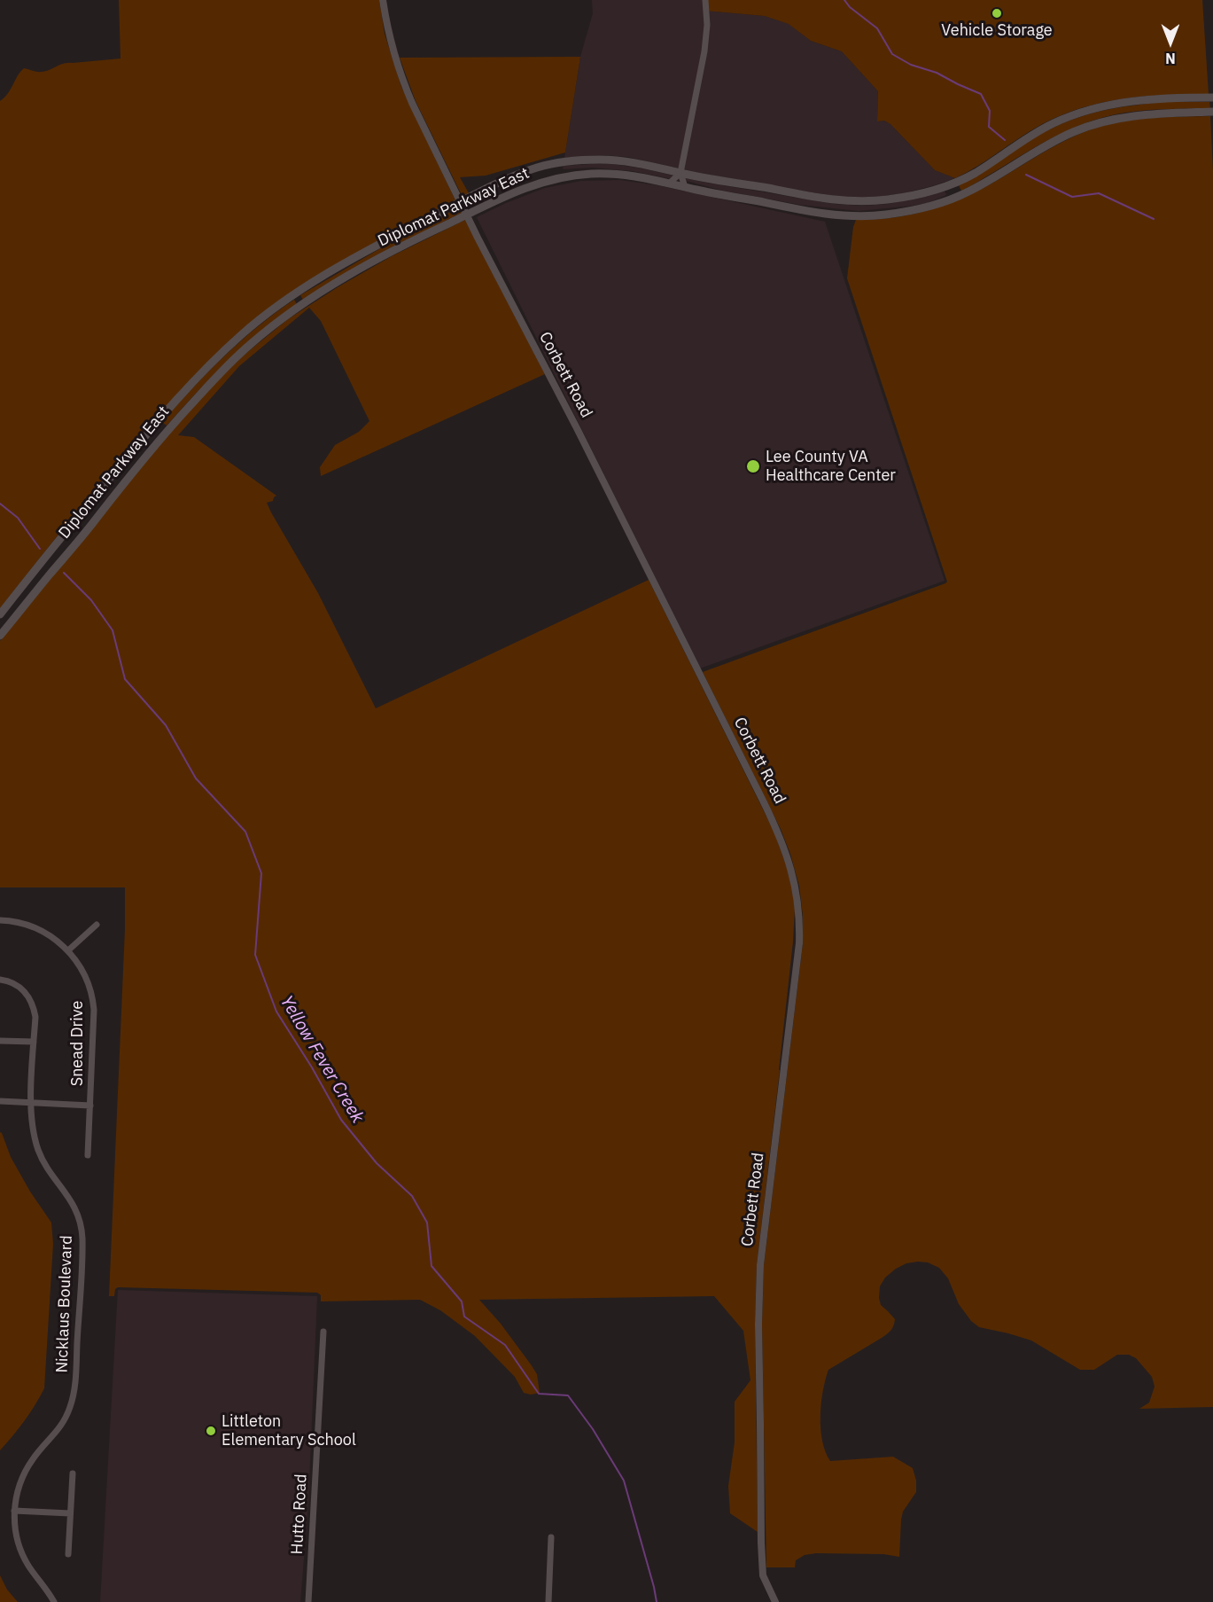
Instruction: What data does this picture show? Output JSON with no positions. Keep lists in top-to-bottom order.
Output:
{
  "streets": {
    "main road": ["Diplomat Parkway East"],
    "street": [
      "Corbett Road",
      "Snead Drive",
      "Nicklaus Boulevard",
      "Hutto Road"
    ]
  },
  "crossings": [
    ["Diplomat Parkway East", "Corbett Road"]
  ],
  "water": ["Yellow Fever Creek"],
  "places": ["Vehicle Storage", "Lee County VA Healthcare Center", "Littleton Elementary School"],
  "north": "bottom"
}
